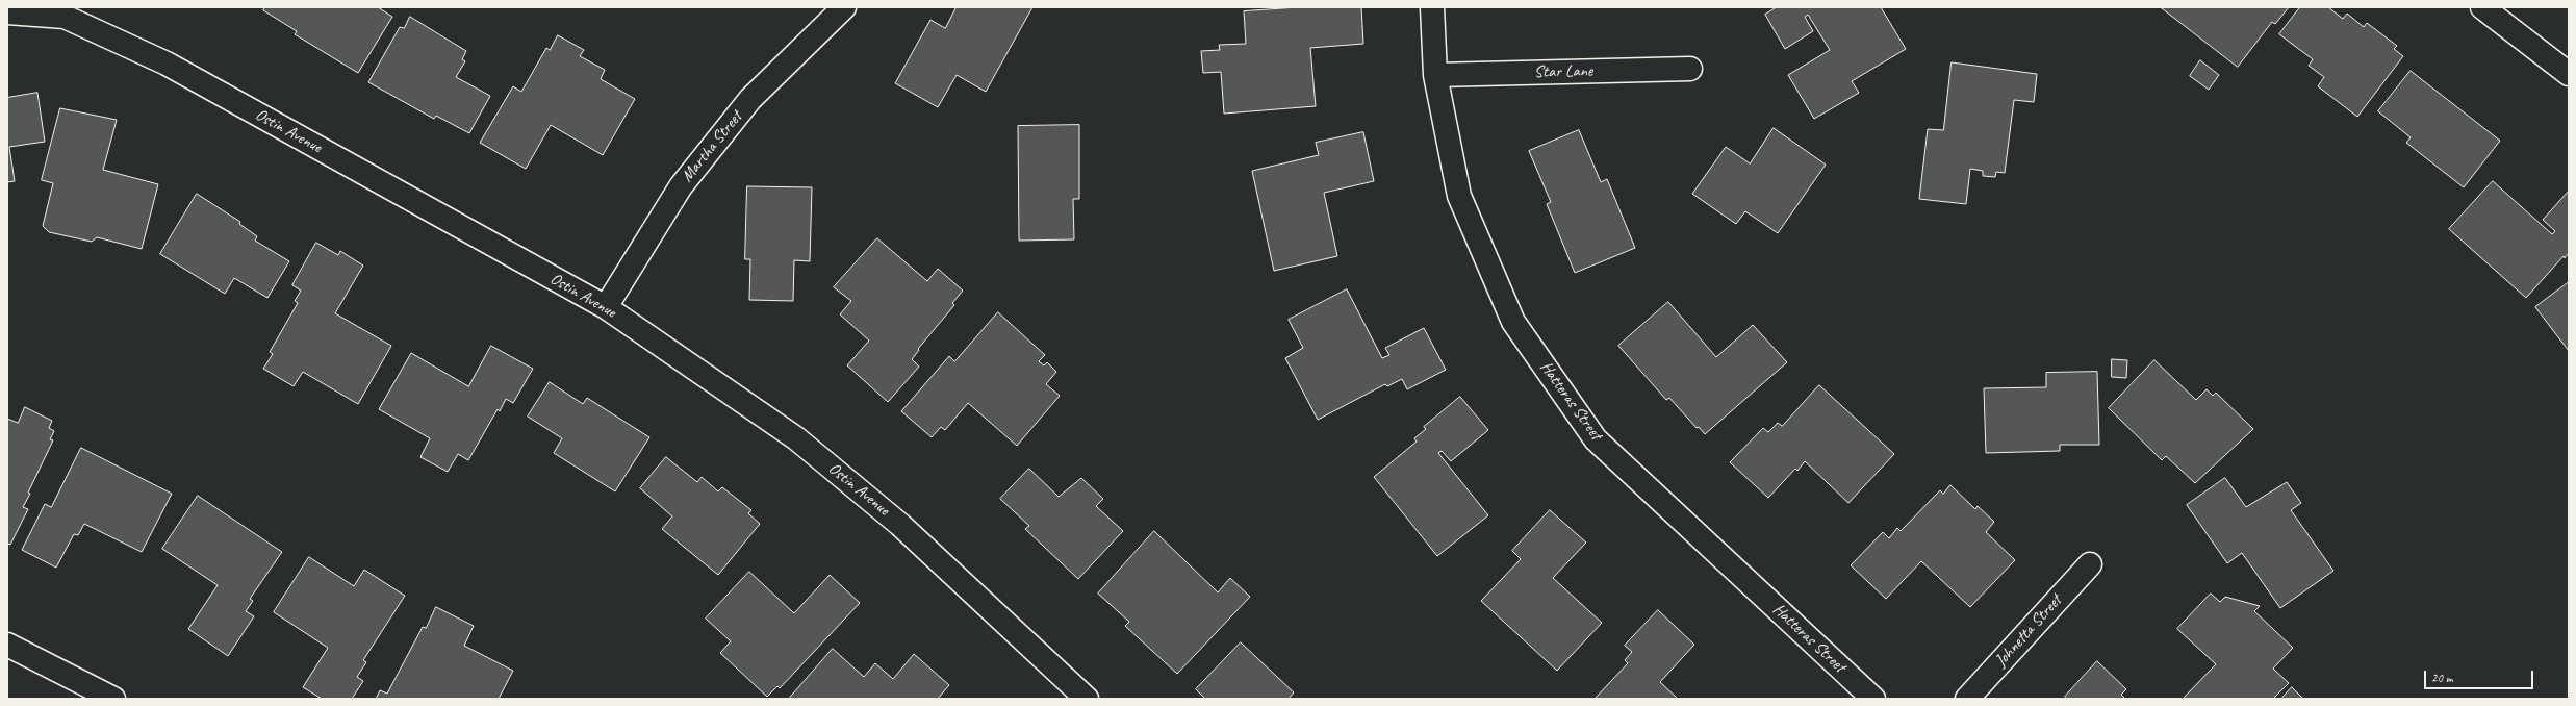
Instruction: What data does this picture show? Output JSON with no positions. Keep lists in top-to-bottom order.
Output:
{
  "streets": {
    "street": [
      "Star Lane",
      "Ostin Avenue",
      "Martha Street",
      "Hatteras Street",
      "Johnetta Street"
    ]
  },
  "crossings": [
    ["Star Lane", "Hatteras Street"],
    ["Ostin Avenue", "Martha Street"]
  ],
  "scale_bar": "20 m"
}
